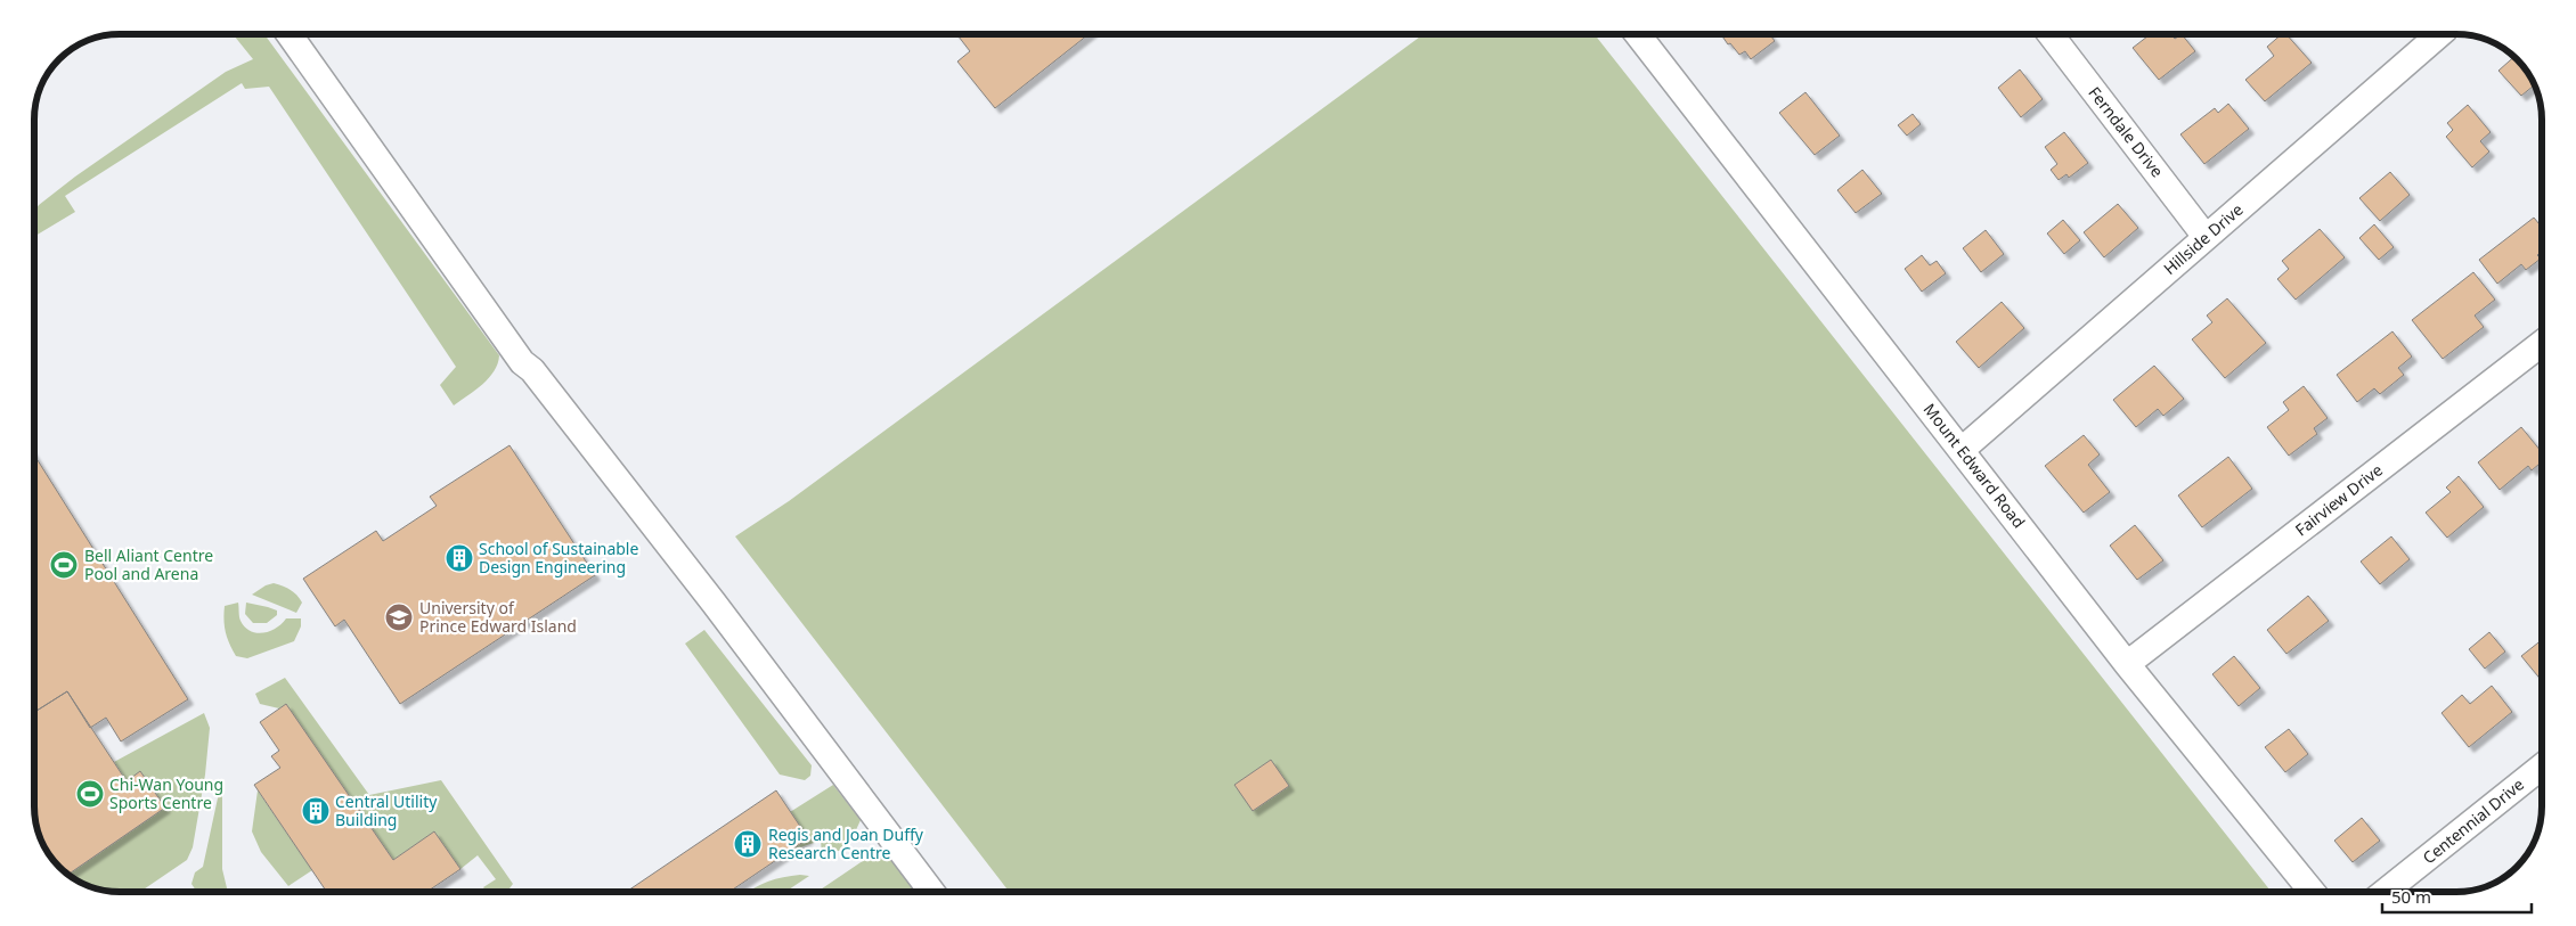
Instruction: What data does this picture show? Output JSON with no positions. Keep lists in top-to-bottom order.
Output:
{
  "streets": {
    "street": [
      "Ferndale Drive",
      "Hillside Drive",
      "Mount Edward Road",
      "Fairview Drive",
      "Centennial Drive"
    ]
  },
  "crossings": [
    ["Ferndale Drive", "Hillside Drive"],
    ["Hillside Drive", "Mount Edward Road"],
    ["Mount Edward Road", "Fairview Drive"]
  ],
  "places": {
    "building": ["School of Sustainable Design Engineering", "Central Utility Building", "Regis and Joan Duffy Research Centre"],
    "sports": ["Bell Aliant Centre Pool and Arena", "Chi-Wan Young Sports Centre"],
    "school or university": ["University of Prince Edward Island"]
  },
  "scale_bar": "50 m"
}
